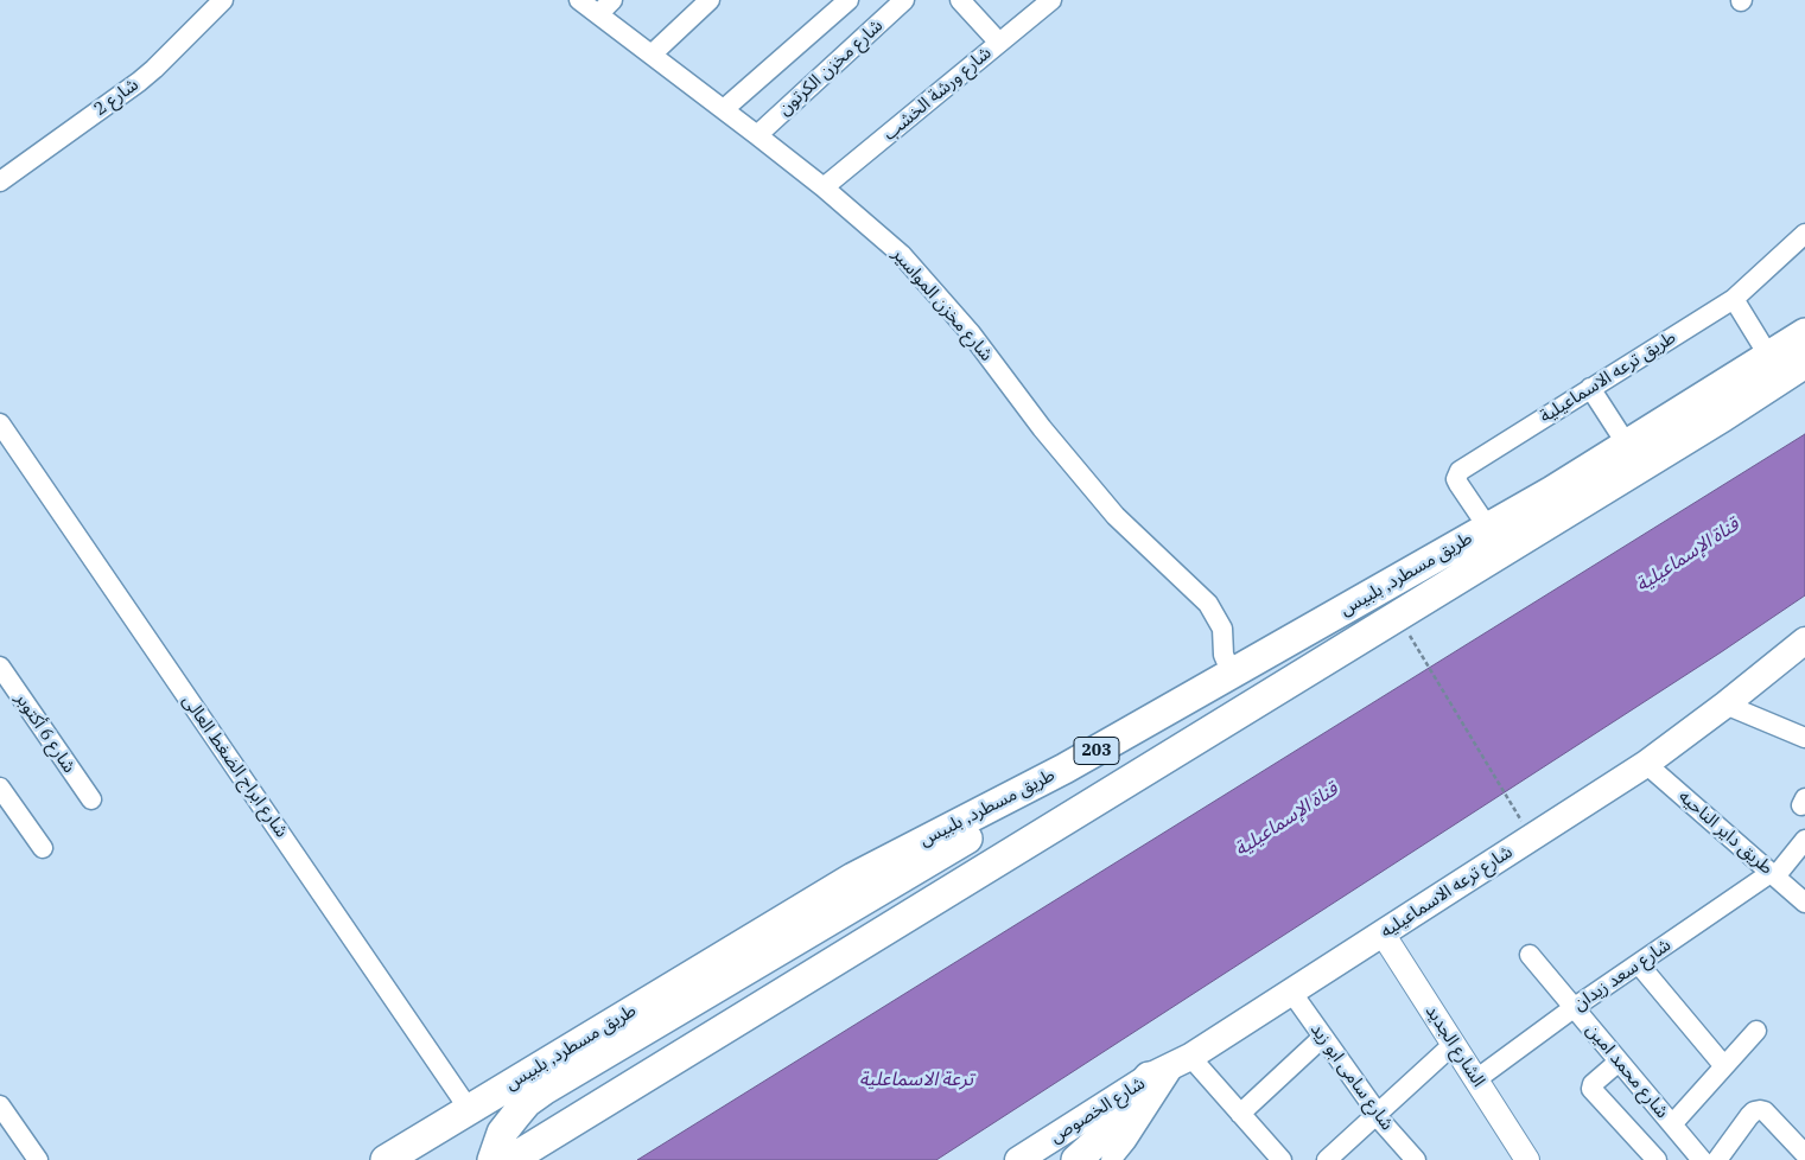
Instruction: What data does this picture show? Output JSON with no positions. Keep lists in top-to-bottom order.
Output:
{
  "streets": {
    "main road": [
      "طريق مسطرد, بلبيس",
      "203",
      "شارع ترعه الاسماعيليه",
      "شارع الخصوص"
    ],
    "street": [
      "شارع مخزن الكرتون",
      "شارع ورشة الخشب",
      "شارع 2",
      "شارع مخزن المواسير",
      "طريق ترعه الاسماعيلية",
      "شارع 6 أكتوبر",
      "شارع ابراج الضغط العالى",
      "طريق داير الناحيه",
      "شارع سعد زيدان",
      "الشارع الجديد",
      "شارع محمد امين",
      "شارع سامى ابو زيد"
    ]
  },
  "crossings": [
    ["شارع مخزن الكرتون", "شارع مخزن المواسير"],
    ["شارع ورشة الخشب", "شارع مخزن المواسير"],
    ["شارع مخزن المواسير", "طريق مسطرد, بلبيس"],
    ["طريق ترعه الاسماعيلية", "طريق مسطرد, بلبيس"],
    ["طريق مسطرد, بلبيس", "شارع ابراج الضغط العالى"],
    ["طريق داير الناحيه", "شارع ترعه الاسماعيليه"],
    ["طريق داير الناحيه", "شارع سعد زيدان"],
    ["شارع ترعه الاسماعيليه", "الشارع الجديد"],
    ["شارع ترعه الاسماعيليه", "شارع سامى ابو زيد"],
    ["شارع ترعه الاسماعيليه", "شارع الخصوص"],
    ["شارع سعد زيدان", "الشارع الجديد"],
    ["شارع سعد زيدان", "شارع محمد امين"]
  ],
  "water": ["قناة الإسماعيلية", "ترعة الاسماعلية"]
}
